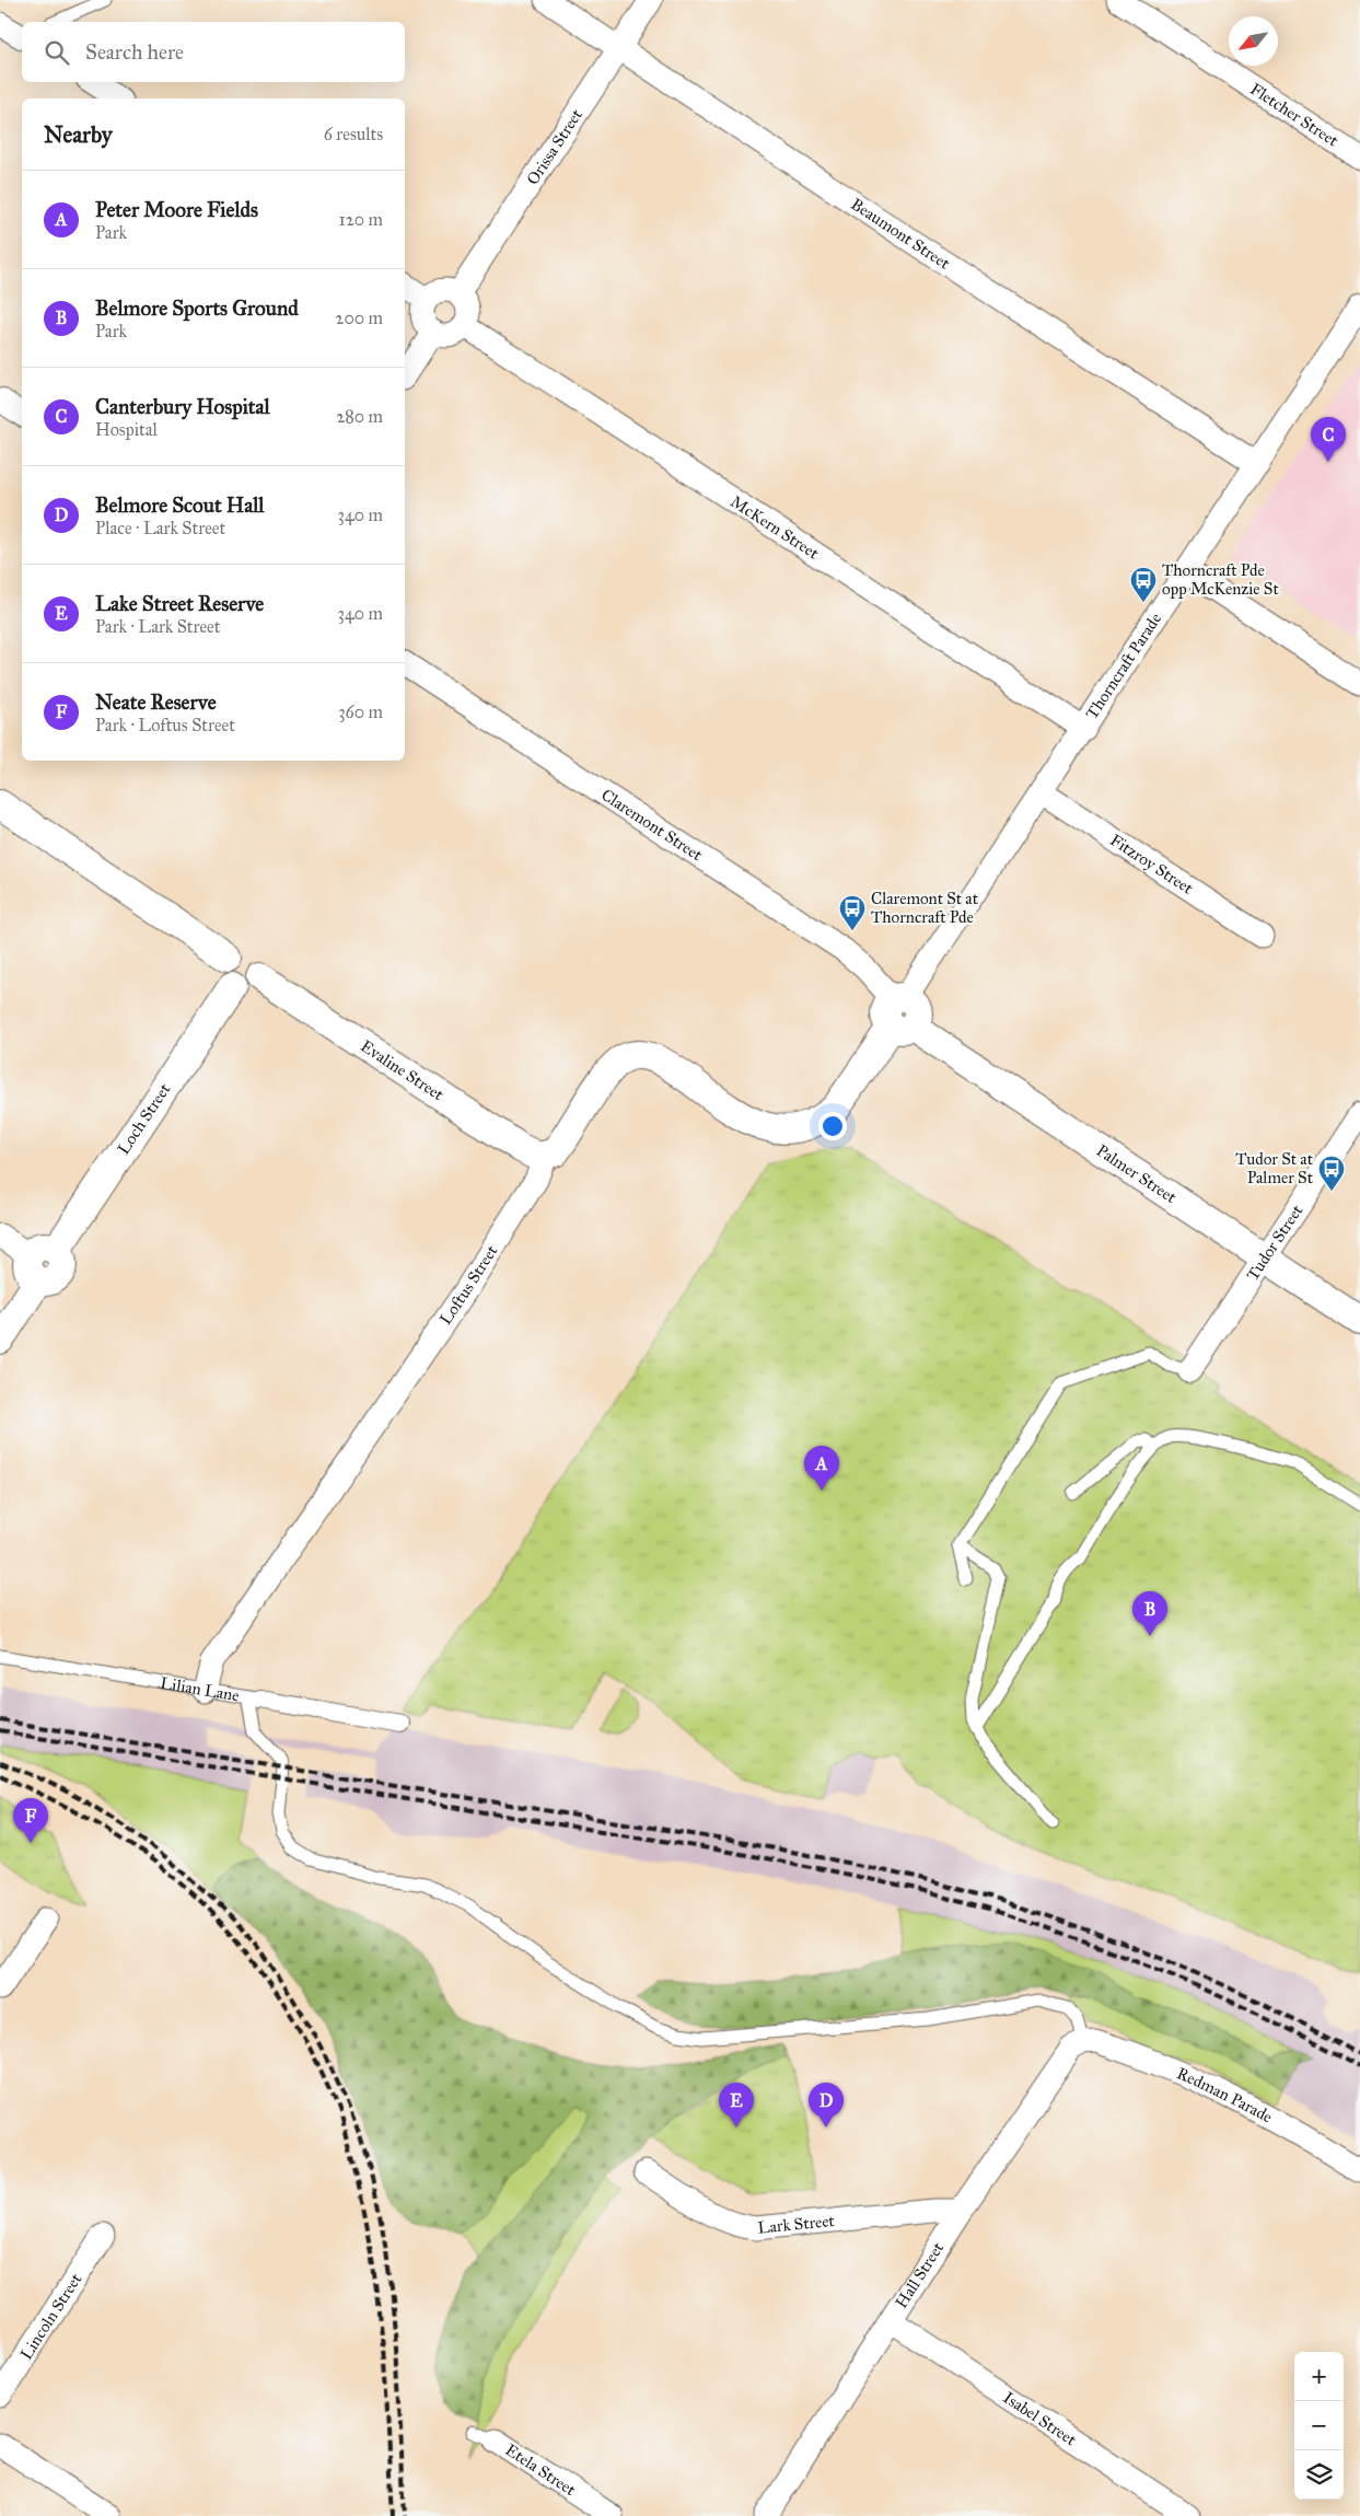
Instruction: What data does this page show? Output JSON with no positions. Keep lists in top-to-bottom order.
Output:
{
  "streets": {
    "street": [
      "Fletcher Street",
      "Orissa Street",
      "Beaumont Street",
      "McKern Street",
      "Thorncraft Parade",
      "Claremont Street",
      "Fitzroy Street",
      "Evaline Street",
      "Loch Street",
      "Palmer Street",
      "Tudor Street",
      "Loftus Street",
      "Lilian Lane",
      "Redman Parade",
      "Lark Street",
      "Hall Street",
      "Lincoln Street",
      "Isabel Street",
      "Etela Street"
    ]
  },
  "crossings": [
    ["Orissa Street", "Beaumont Street"],
    ["Orissa Street", "McKern Street"],
    ["Beaumont Street", "Thorncraft Parade"],
    ["McKern Street", "Thorncraft Parade"],
    ["Thorncraft Parade", "Claremont Street"],
    ["Thorncraft Parade", "Fitzroy Street"],
    ["Thorncraft Parade", "Palmer Street"],
    ["Thorncraft Parade", "Loftus Street"],
    ["Claremont Street", "Palmer Street"],
    ["Evaline Street", "Loch Street"],
    ["Evaline Street", "Loftus Street"],
    ["Palmer Street", "Tudor Street"],
    ["Loftus Street", "Lilian Lane"],
    ["Redman Parade", "Hall Street"],
    ["Lark Street", "Hall Street"],
    ["Hall Street", "Isabel Street"]
  ],
  "places": {
    "bus stop": ["Thorncraft Pde opp McKenzie St", "Claremont St at Thorncraft Pde", "Tudor St at Palmer St"]
  },
  "north": "bottom left",
  "page": {
    "search": "Search here",
    "heading": ["Nearby", "6 results"],
    "list": [
      {
        "mark": "A",
        "name": "Peter Moore Fields",
        "note": "Park",
        "value": "120 m"
      },
      {
        "mark": "B",
        "name": "Belmore Sports Ground",
        "note": "Park",
        "value": "200 m"
      },
      {
        "mark": "C",
        "name": "Canterbury Hospital",
        "note": "Hospital",
        "value": "280 m"
      },
      {
        "mark": "D",
        "name": "Belmore Scout Hall",
        "note": "Place · Lark Street",
        "value": "340 m"
      },
      {
        "mark": "E",
        "name": "Lake Street Reserve",
        "note": "Park · Lark Street",
        "value": "340 m"
      },
      {
        "mark": "F",
        "name": "Neate Reserve",
        "note": "Park · Loftus Street",
        "value": "360 m"
      }
    ],
    "pins": [
      "C",
      "A",
      "B",
      "F",
      "D",
      "E"
    ],
    "map_buttons": ["+", "−"]
  }
}
